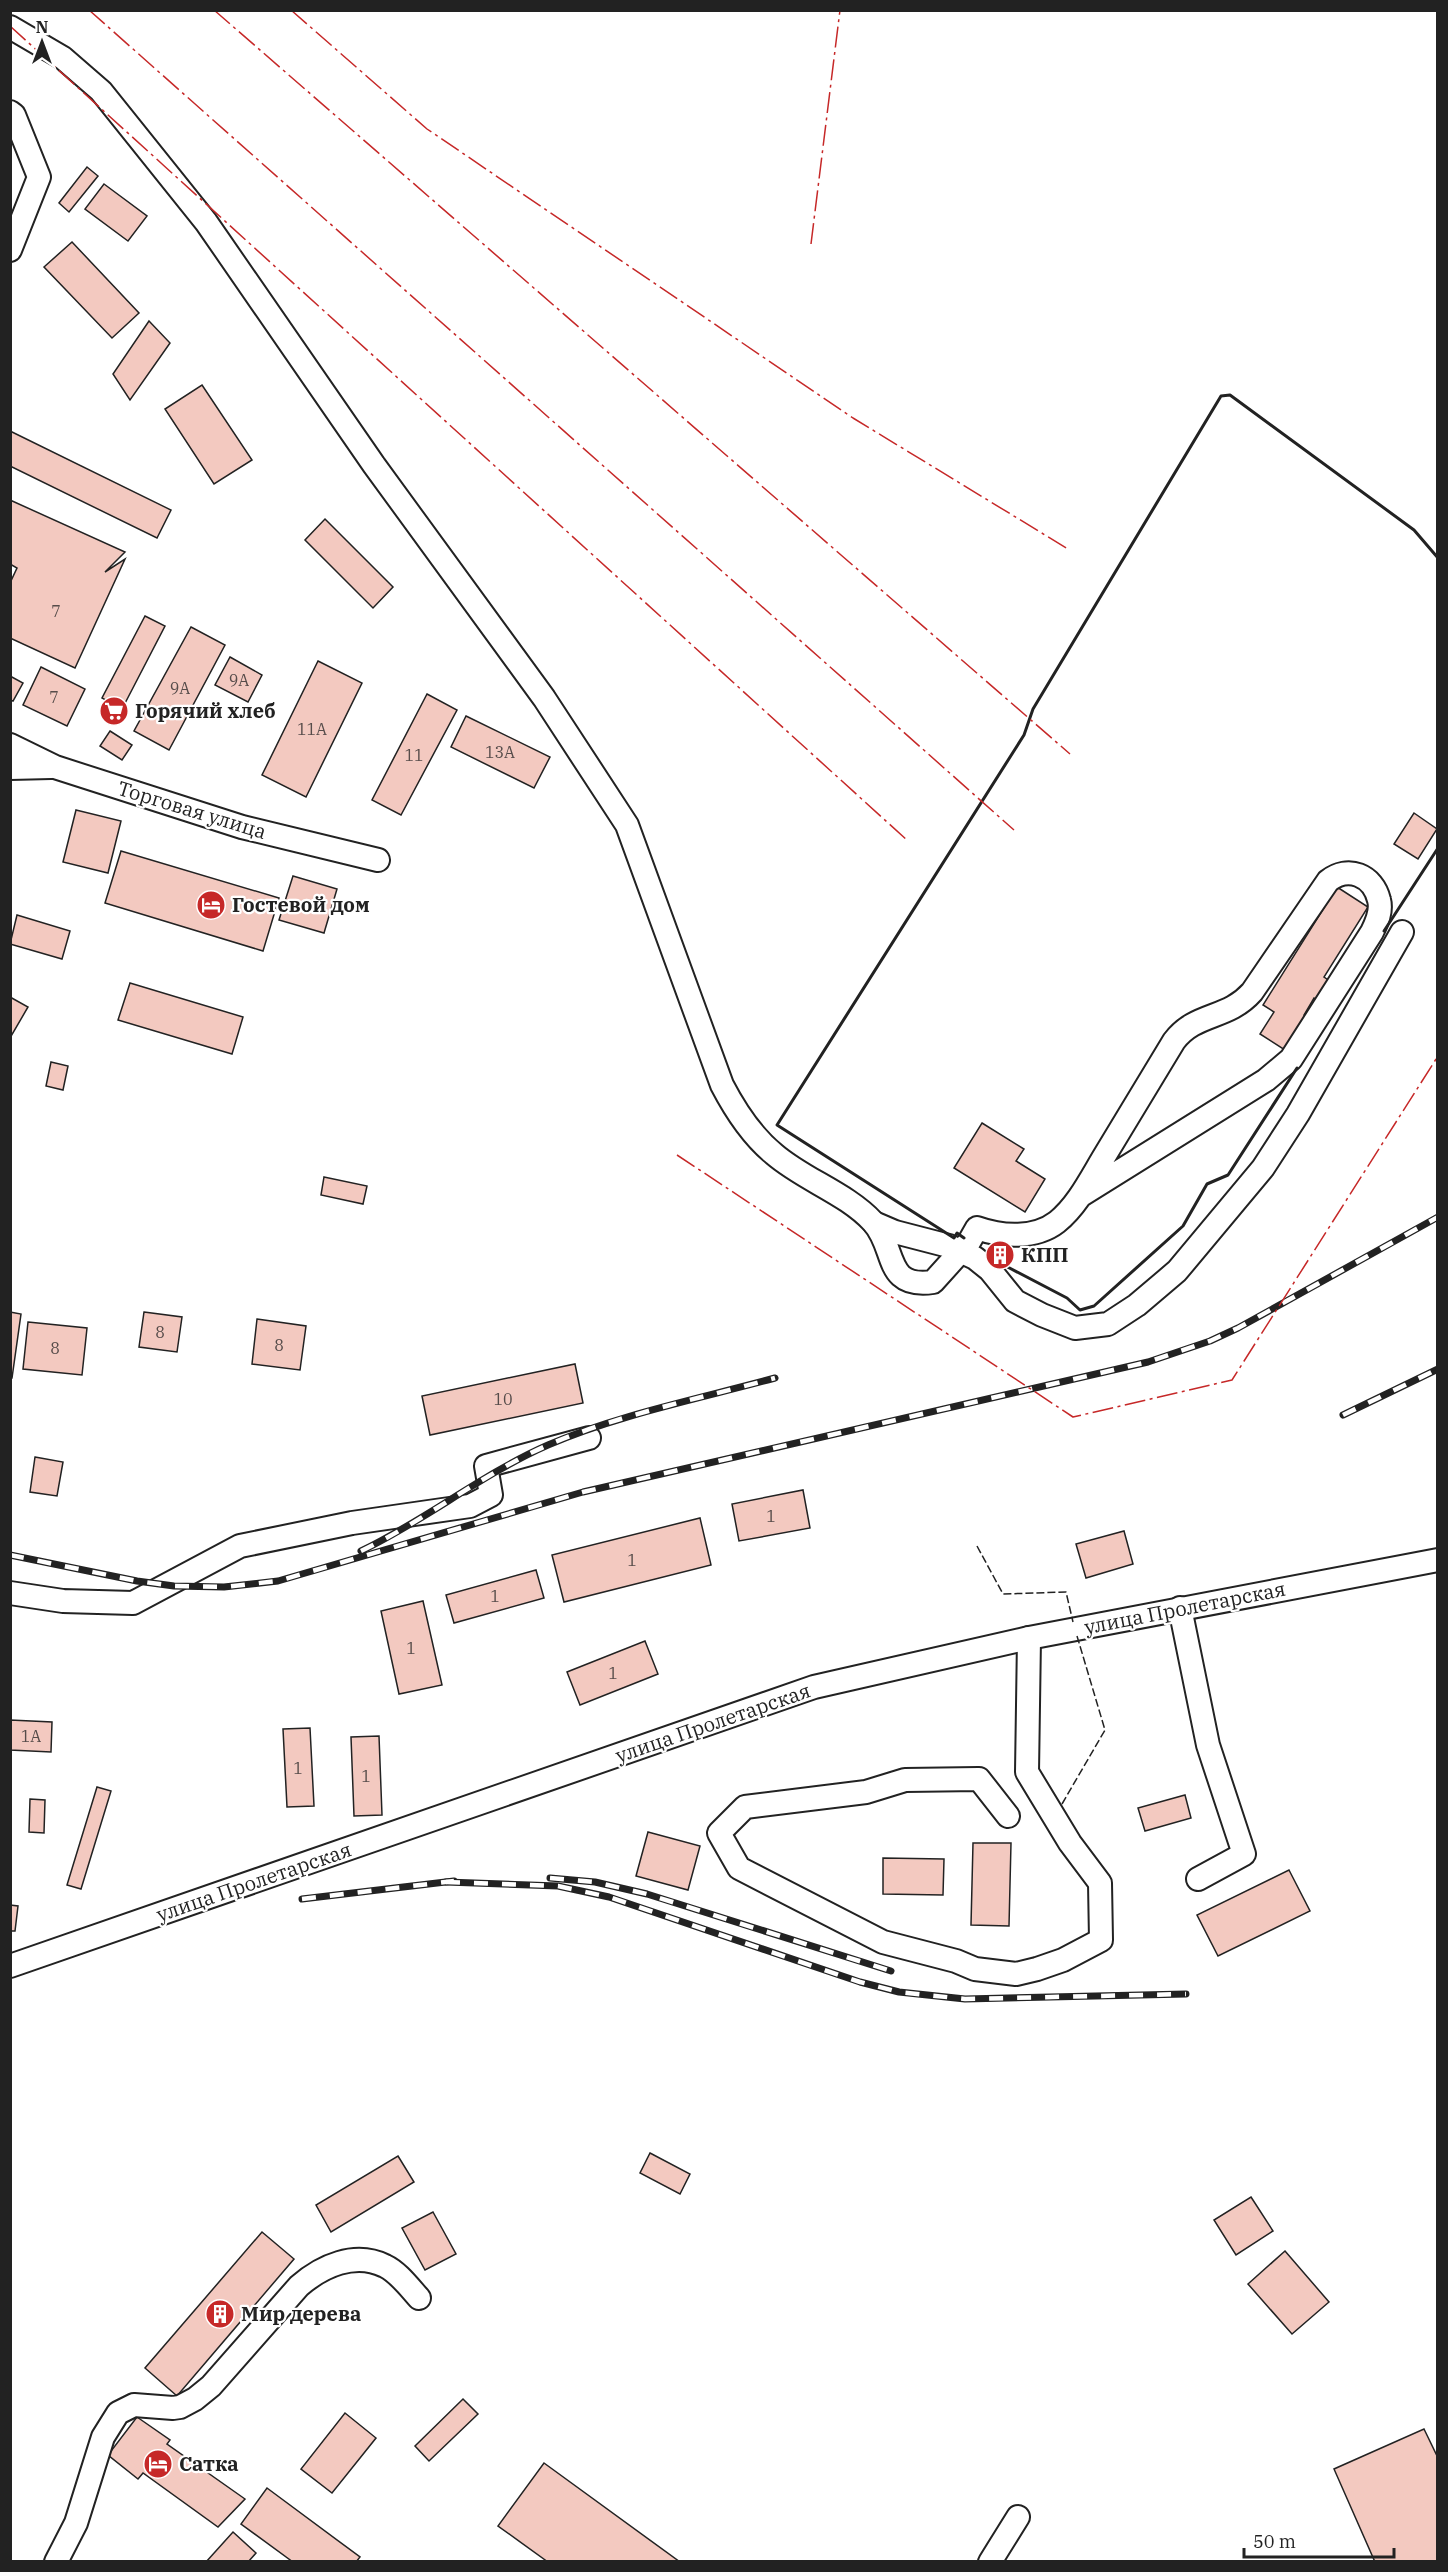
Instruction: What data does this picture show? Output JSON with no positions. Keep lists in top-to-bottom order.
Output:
{
  "streets": {
    "street": ["Торговая улица", "улица Пролетарская"]
  },
  "places": {
    "supermarket": ["Горячий хлеб"],
    "hotel": ["Гостевой дом", "Сатка"],
    "building": ["КПП", "Мир дерева"]
  },
  "house_numbers": [
    "7",
    "9А",
    "9А",
    "7",
    "11А",
    "13А",
    "11",
    "8",
    "8",
    "8",
    "10",
    "1",
    "1",
    "1",
    "1",
    "1",
    "1А",
    "1",
    "1"
  ],
  "scale_bar": "50 m",
  "north": "top"
}
